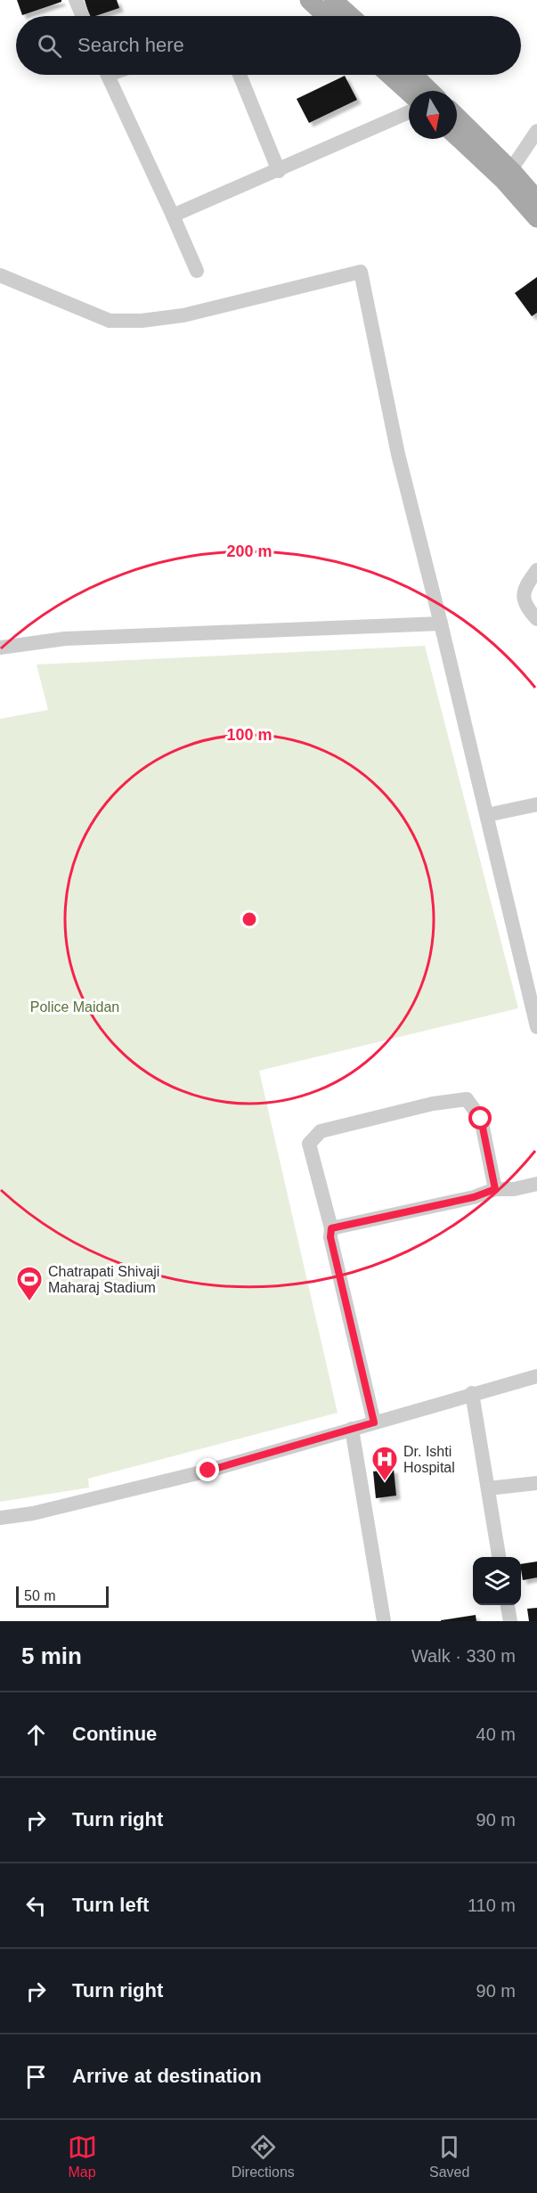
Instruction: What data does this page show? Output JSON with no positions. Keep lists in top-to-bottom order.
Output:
{
  "parks": ["Police Maidan"],
  "places": {
    "sports": ["Chatrapati Shivaji Maharaj Stadium"],
    "hospital": ["Dr. Ishti Hospital"]
  },
  "scale_bar": "50 m",
  "north": "bottom",
  "page": {
    "search": "Search here",
    "scale": "50 m",
    "heading": ["5 min", "Walk · 330 m"],
    "list": [
      ["Continue", "40 m"],
      ["Turn right", "90 m"],
      ["Turn left", "110 m"],
      ["Turn right", "90 m"],
      "Arrive at destination"
    ],
    "nav": ["Map", "Directions", "Saved"]
  },
  "rings": ["200 m", "100 m"]
}
